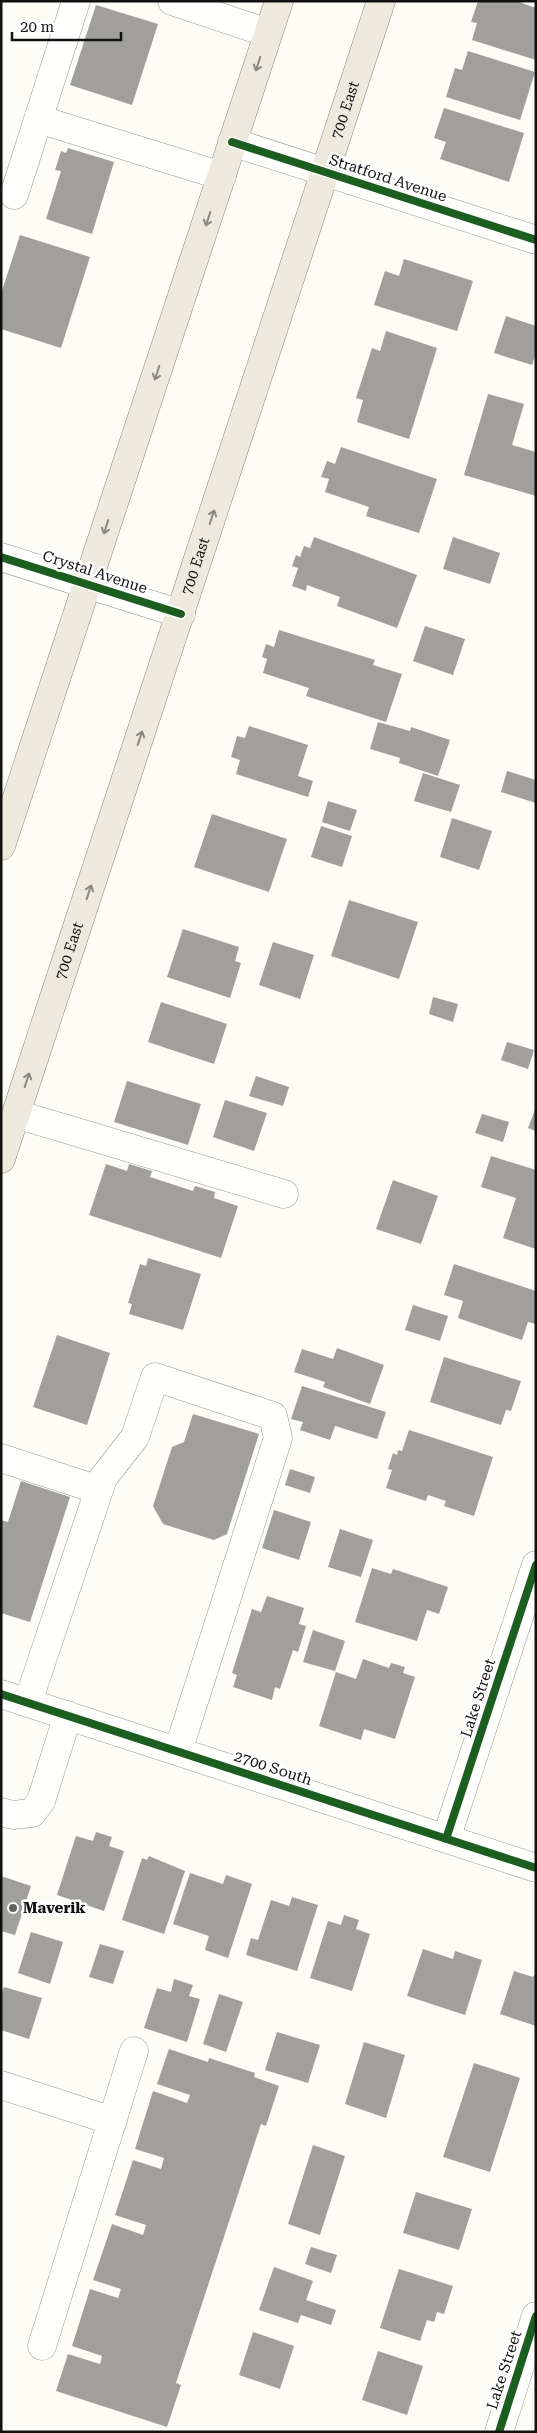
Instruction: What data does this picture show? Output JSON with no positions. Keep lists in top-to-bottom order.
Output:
{
  "streets": {
    "main road": ["700 East"],
    "street": [
      "Stratford Avenue",
      "Crystal Avenue",
      "Lake Street",
      "2700 South"
    ]
  },
  "crossings": [
    ["700 East", "Stratford Avenue"],
    ["700 East", "Crystal Avenue"],
    ["Lake Street", "2700 South"]
  ],
  "places": ["Maverik"],
  "scale_bar": "20 m"
}
